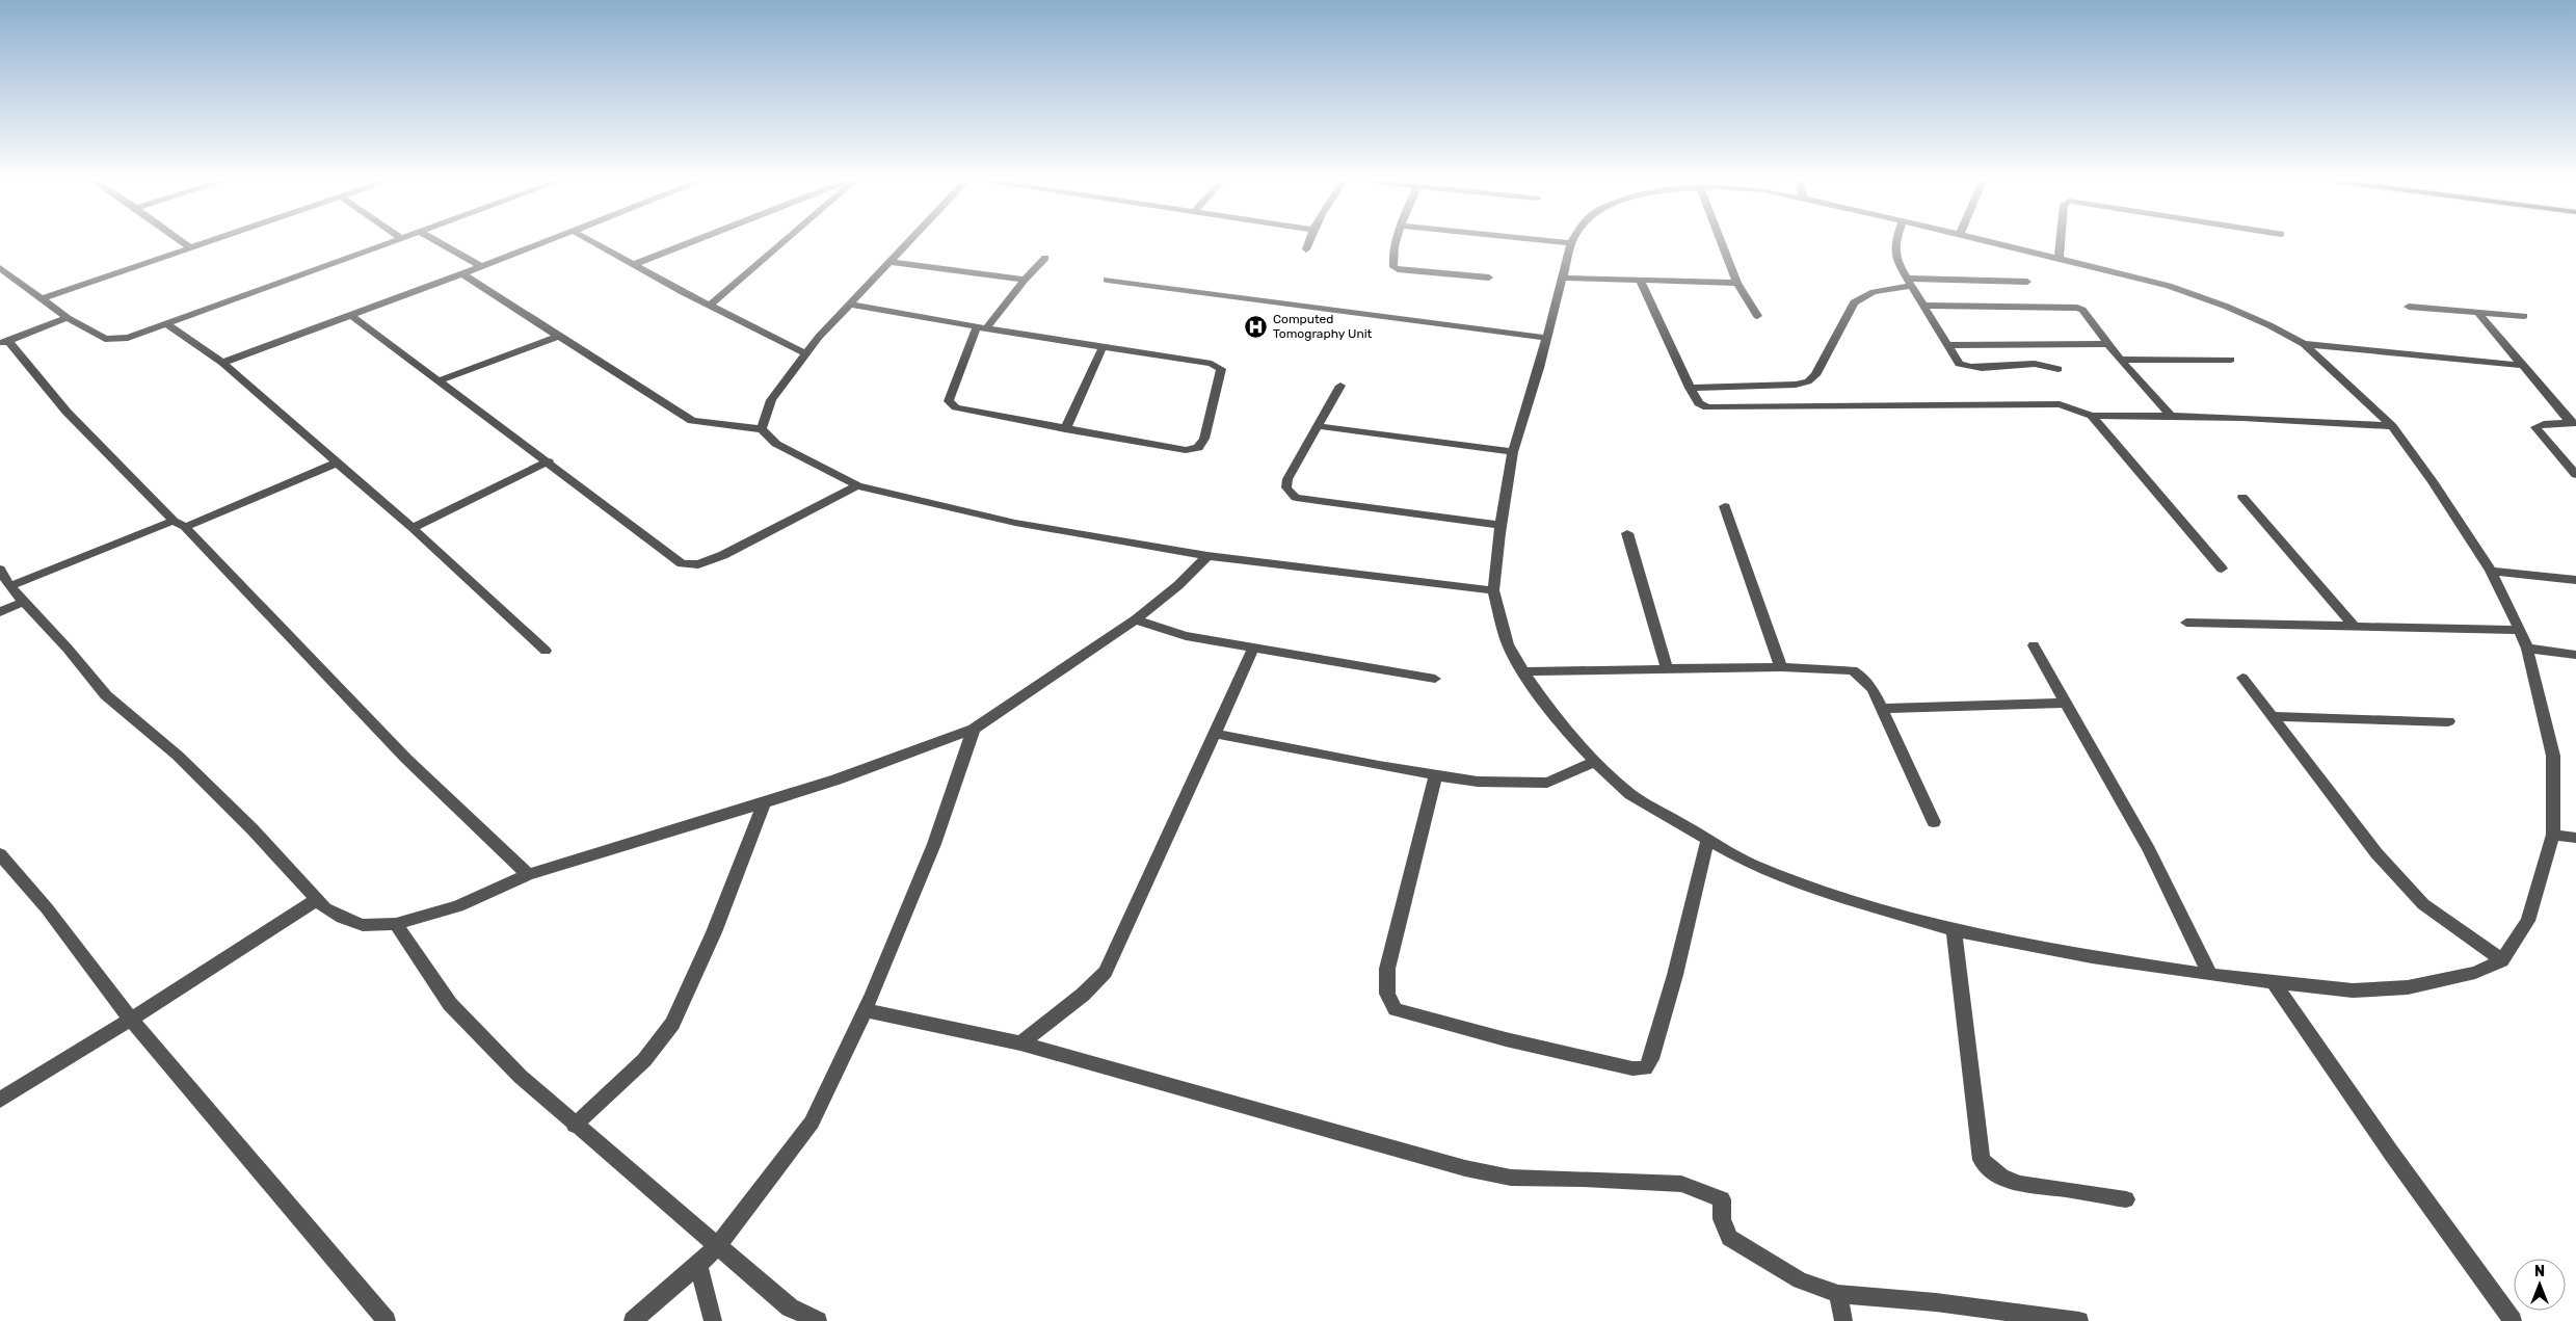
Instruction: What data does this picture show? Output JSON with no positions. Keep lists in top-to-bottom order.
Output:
{
  "places": {
    "hospital": ["Computed Tomography Unit"]
  },
  "north": "top"
}
